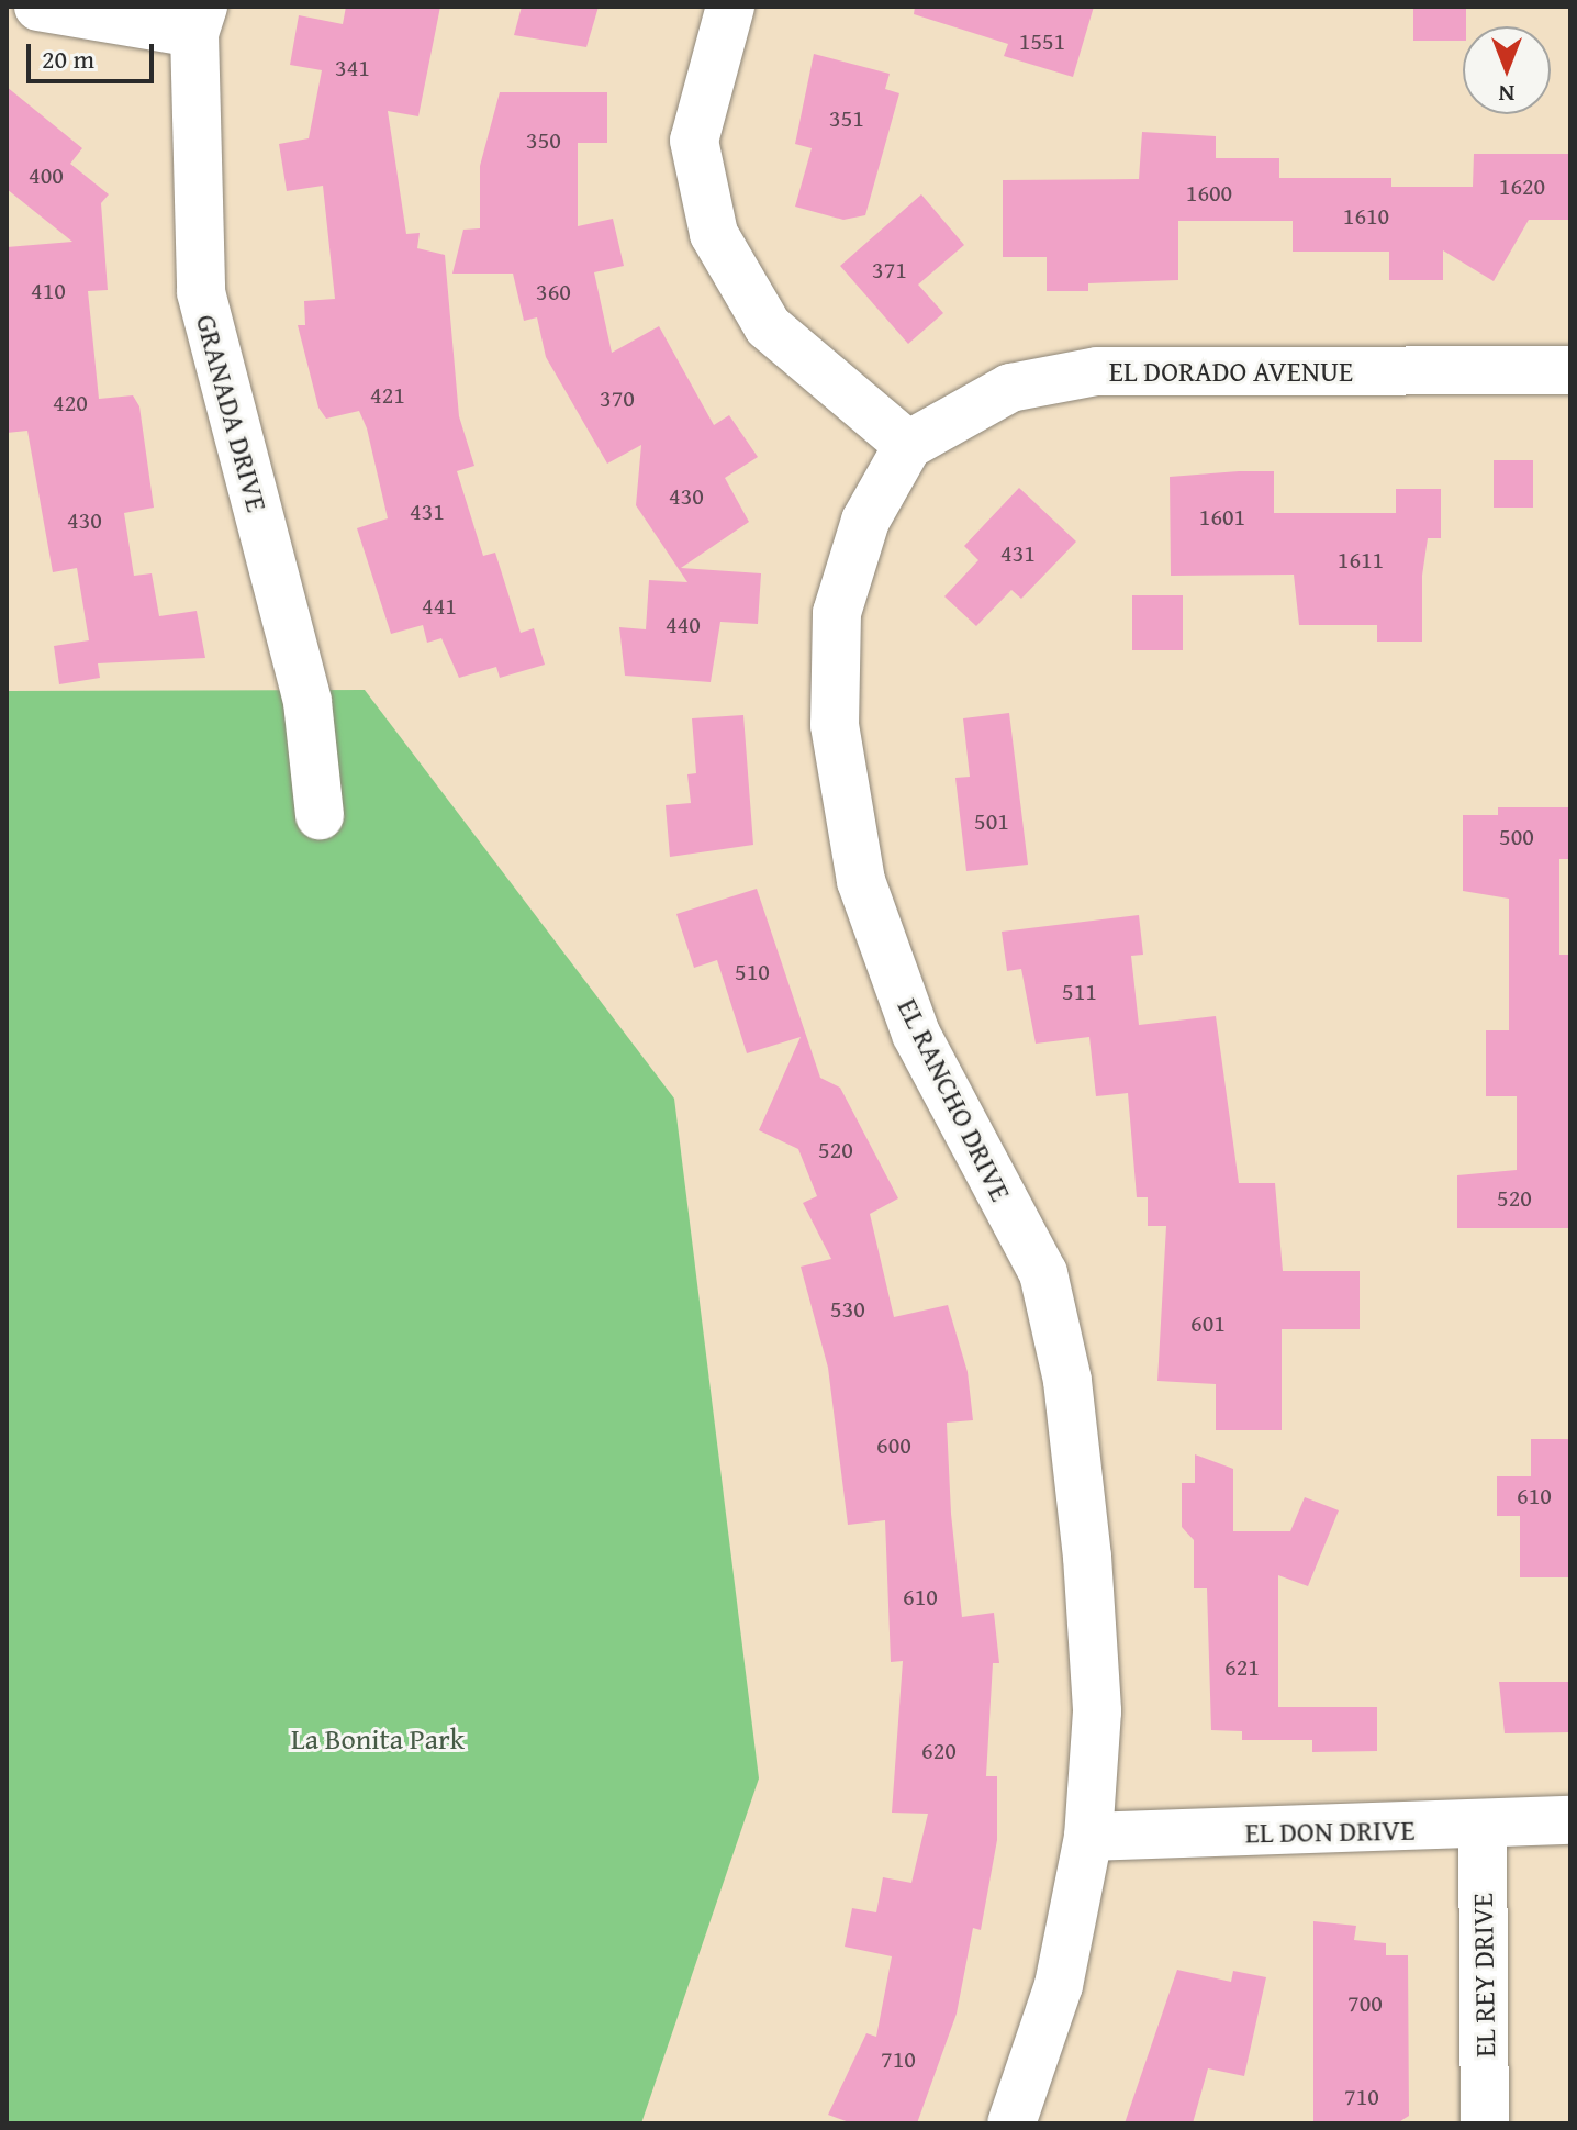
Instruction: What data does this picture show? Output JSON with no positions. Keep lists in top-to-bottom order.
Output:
{
  "streets": {
    "street": [
      "EL DORADO AVENUE",
      "GRANADA DRIVE",
      "EL RANCHO DRIVE",
      "EL DON DRIVE",
      "EL REY DRIVE"
    ]
  },
  "crossings": [
    ["EL DORADO AVENUE", "EL RANCHO DRIVE"],
    ["EL RANCHO DRIVE", "EL DON DRIVE"],
    ["EL DON DRIVE", "EL REY DRIVE"]
  ],
  "parks": ["La Bonita Park"],
  "house_numbers": [
    "1551",
    "341",
    "351",
    "350",
    "400",
    "1620",
    "1600",
    "1610",
    "371",
    "410",
    "360",
    "421",
    "370",
    "420",
    "430",
    "431",
    "1601",
    "430",
    "431",
    "1611",
    "441",
    "440",
    "501",
    "500",
    "510",
    "511",
    "520",
    "520",
    "530",
    "601",
    "600",
    "610",
    "610",
    "621",
    "620",
    "700",
    "710",
    "710"
  ],
  "scale_bar": "20 m",
  "north": "bottom"
}
